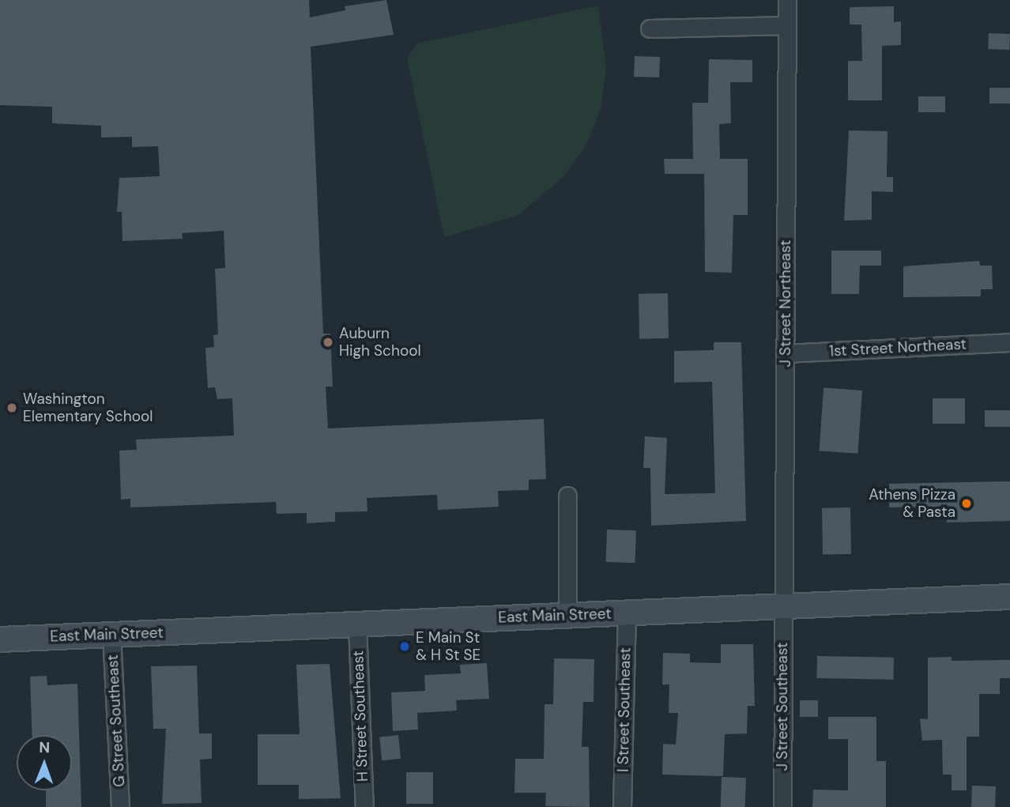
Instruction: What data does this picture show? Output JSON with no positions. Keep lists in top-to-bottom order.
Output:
{
  "streets": {
    "main road": ["East Main Street"],
    "street": [
      "J Street Northeast",
      "1st Street Northeast",
      "J Street Southeast",
      "I Street Southeast",
      "H Street Southeast",
      "G Street Southeast"
    ]
  },
  "crossings": [
    ["J Street Northeast", "1st Street Northeast"],
    ["J Street Northeast", "East Main Street"],
    ["J Street Northeast", "J Street Southeast"],
    ["East Main Street", "J Street Southeast"],
    ["East Main Street", "I Street Southeast"],
    ["East Main Street", "H Street Southeast"],
    ["East Main Street", "G Street Southeast"]
  ],
  "places": [
    "Auburn High School",
    "Washington Elementary School",
    "Athens Pizza & Pasta",
    "E Main St & H St SE"
  ],
  "north": "top"
}
